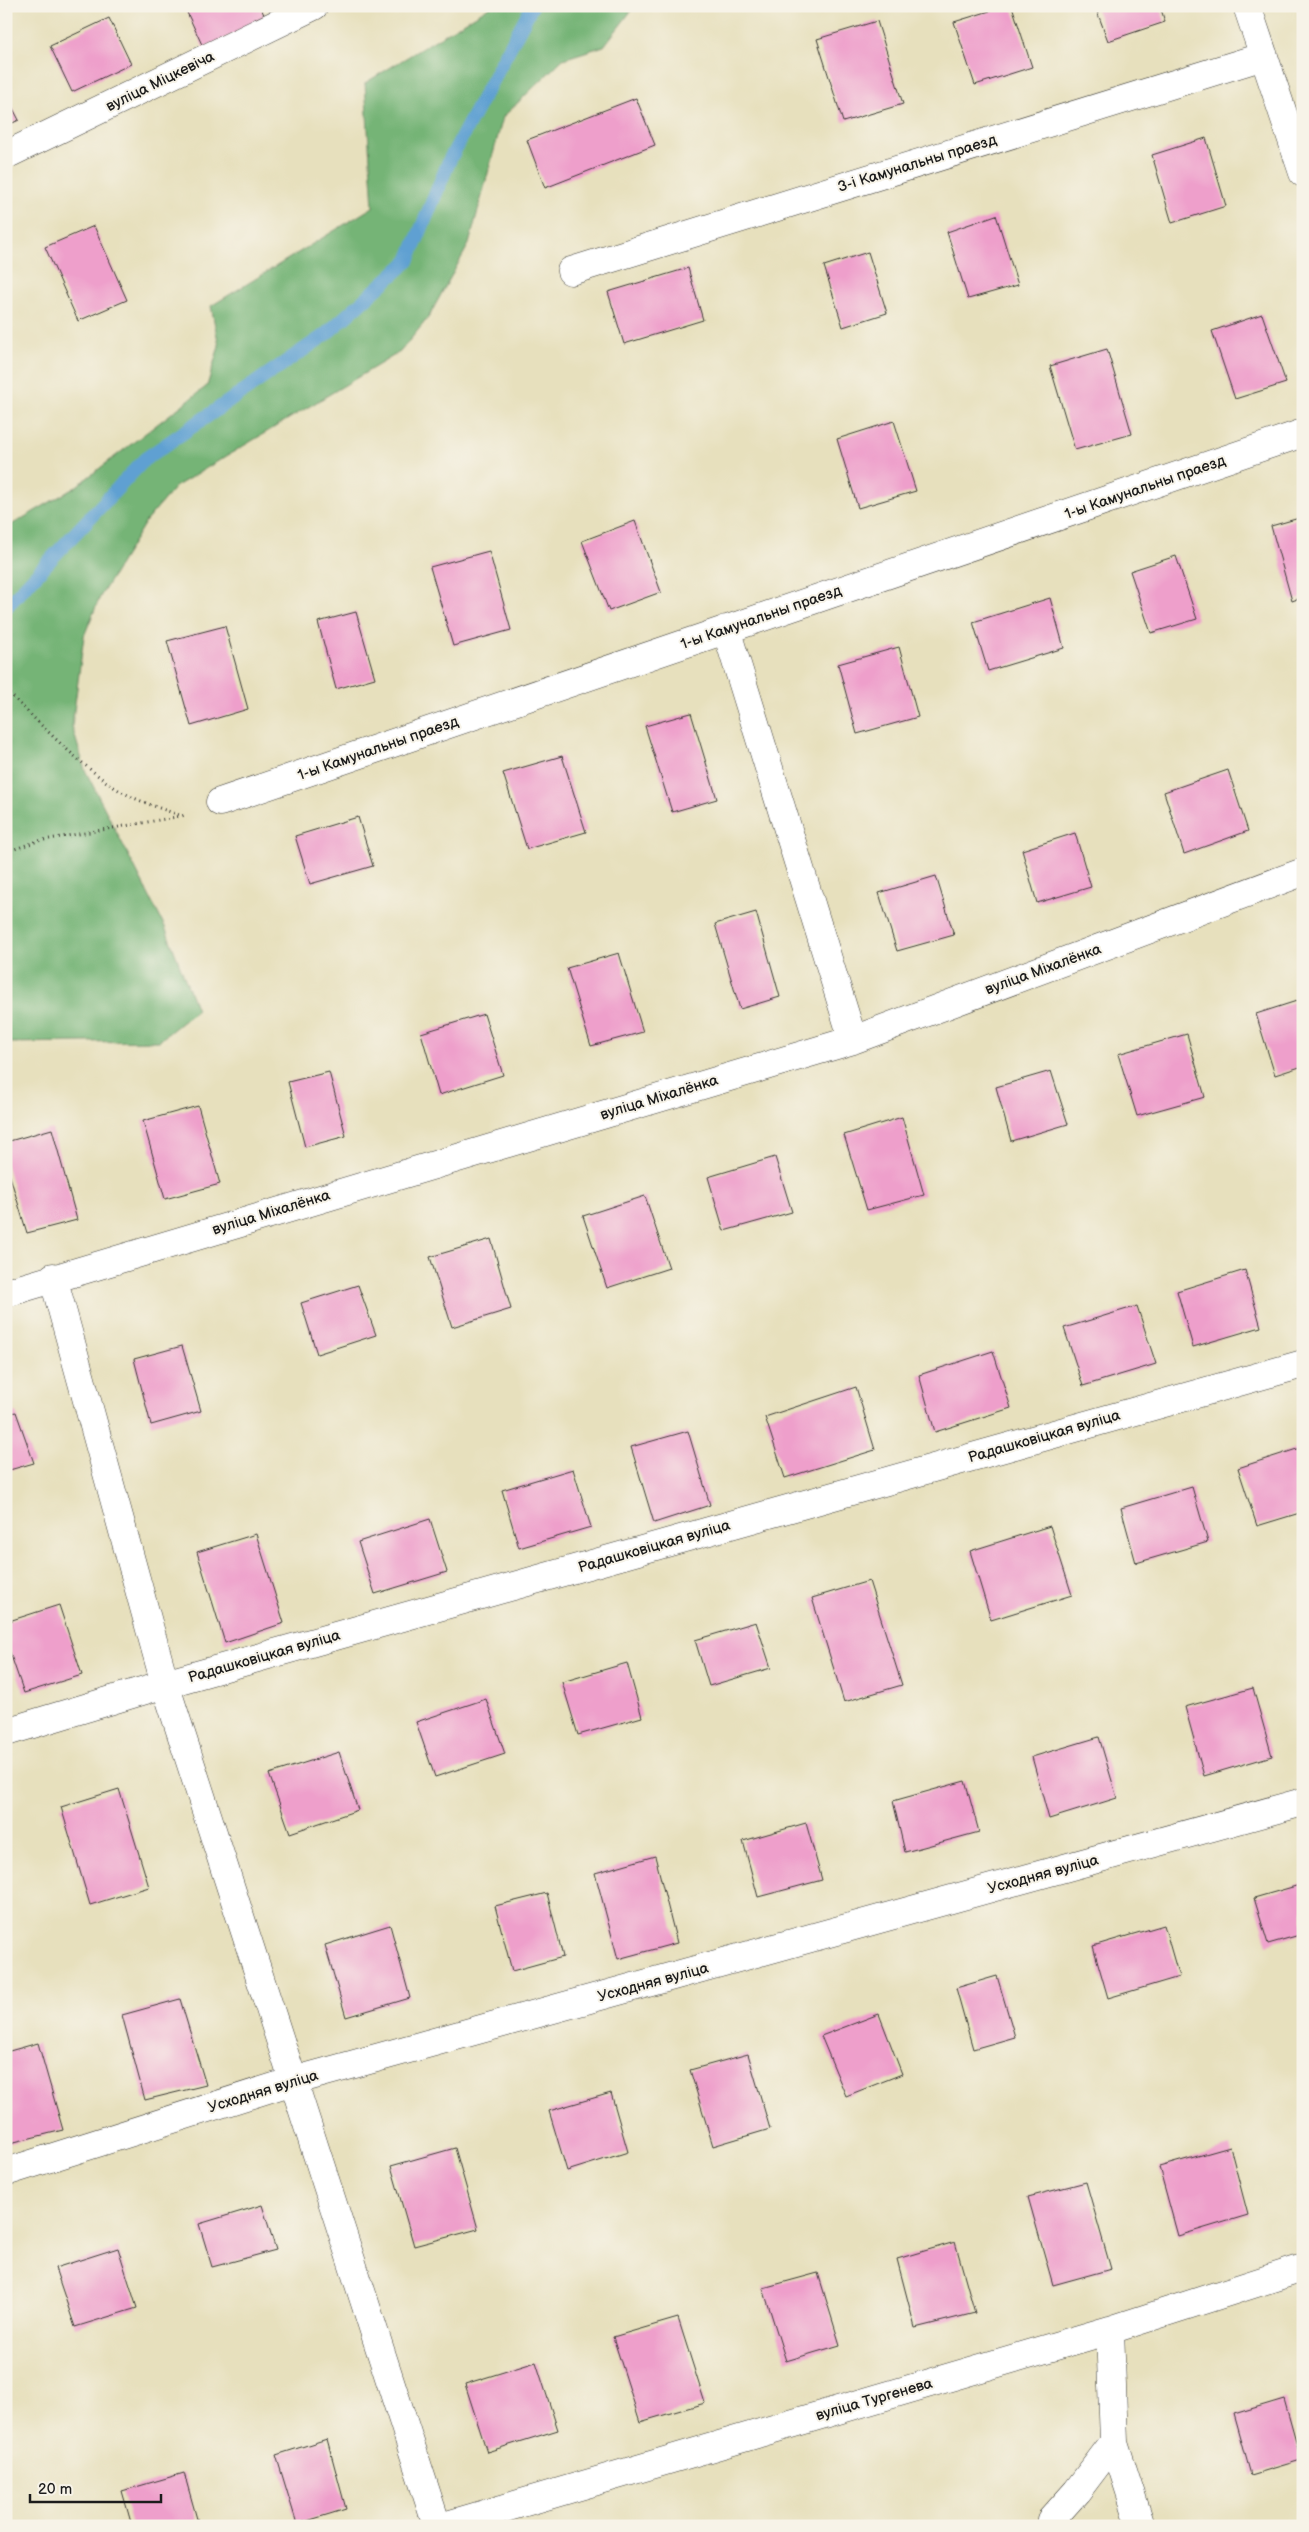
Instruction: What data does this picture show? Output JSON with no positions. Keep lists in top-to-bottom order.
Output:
{
  "streets": {
    "street": [
      "вуліца Міцкевіча",
      "3-і Камунальны праезд",
      "1-ы Камунальны праезд",
      "вуліца Міхалёнка",
      "Радашковіцкая вуліца",
      "Усходняя вуліца",
      "вуліца Тургенева"
    ]
  },
  "scale_bar": "20 m"
}
